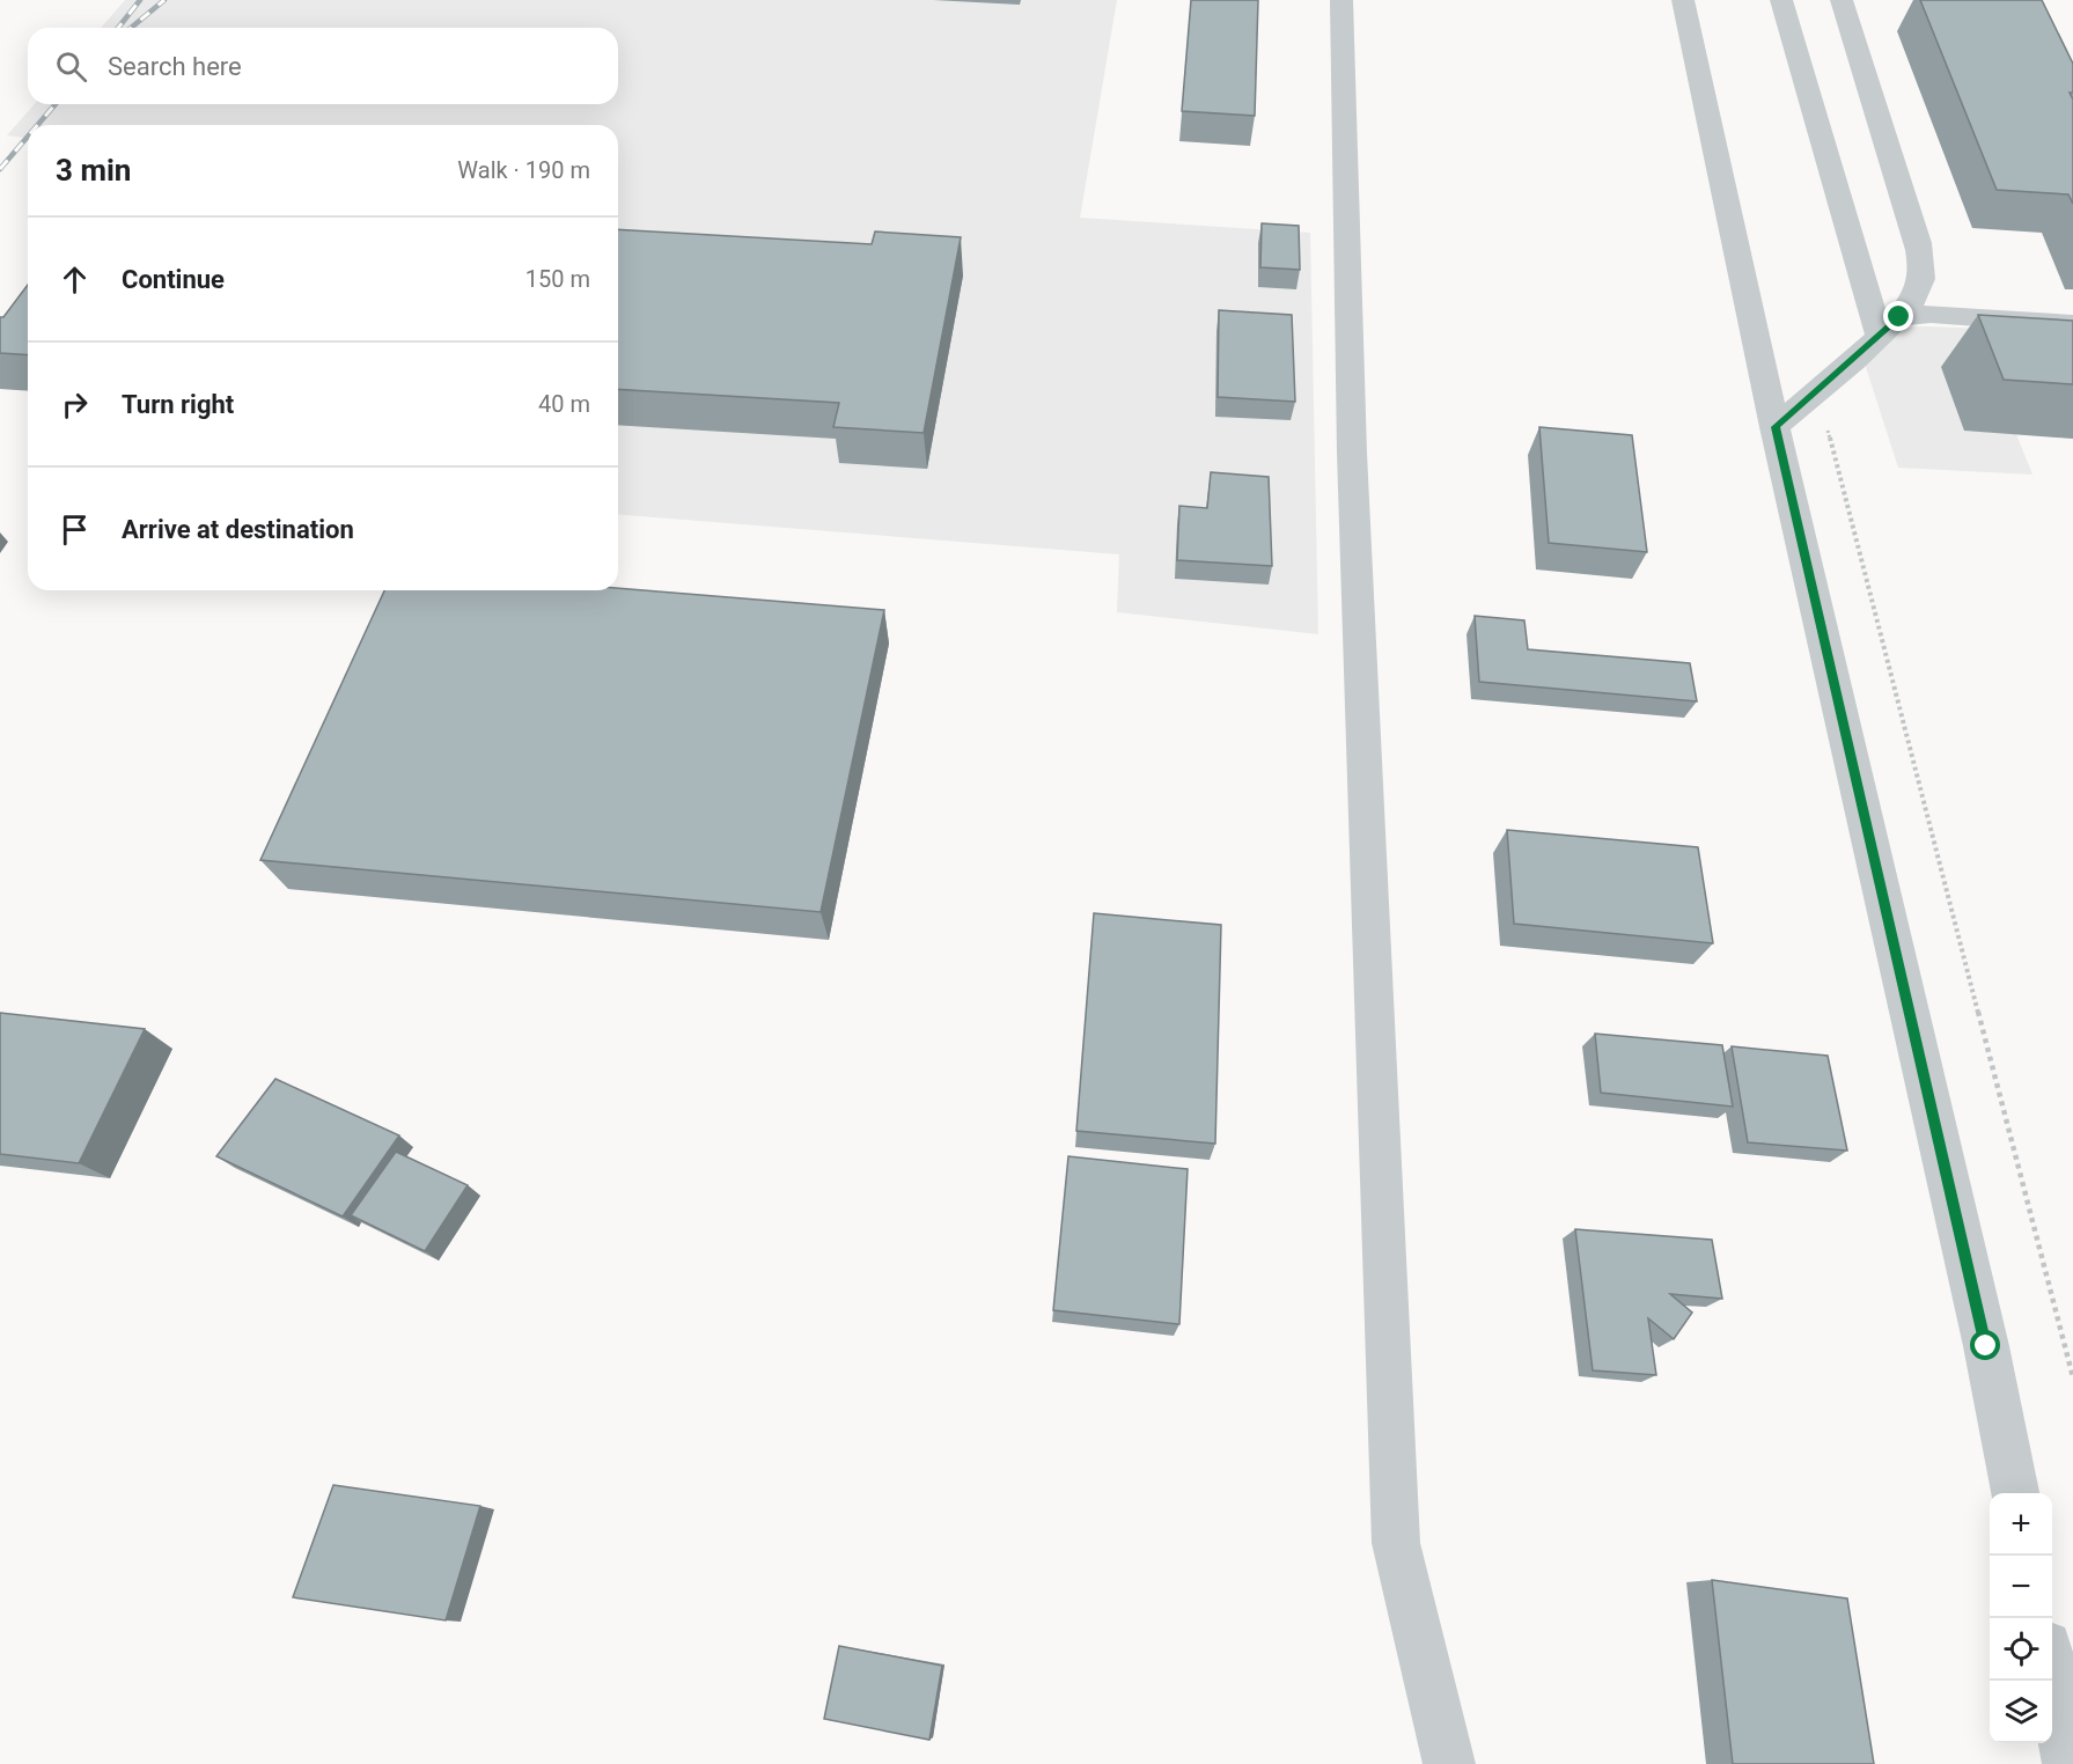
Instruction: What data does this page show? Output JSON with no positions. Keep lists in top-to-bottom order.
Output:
{
  "page": {
    "search": "Search here",
    "heading": ["3 min", "Walk · 190 m"],
    "list": [
      ["Continue", "150 m"],
      ["Turn right", "40 m"],
      "Arrive at destination"
    ],
    "map_buttons": ["+", "−"]
  }
}
